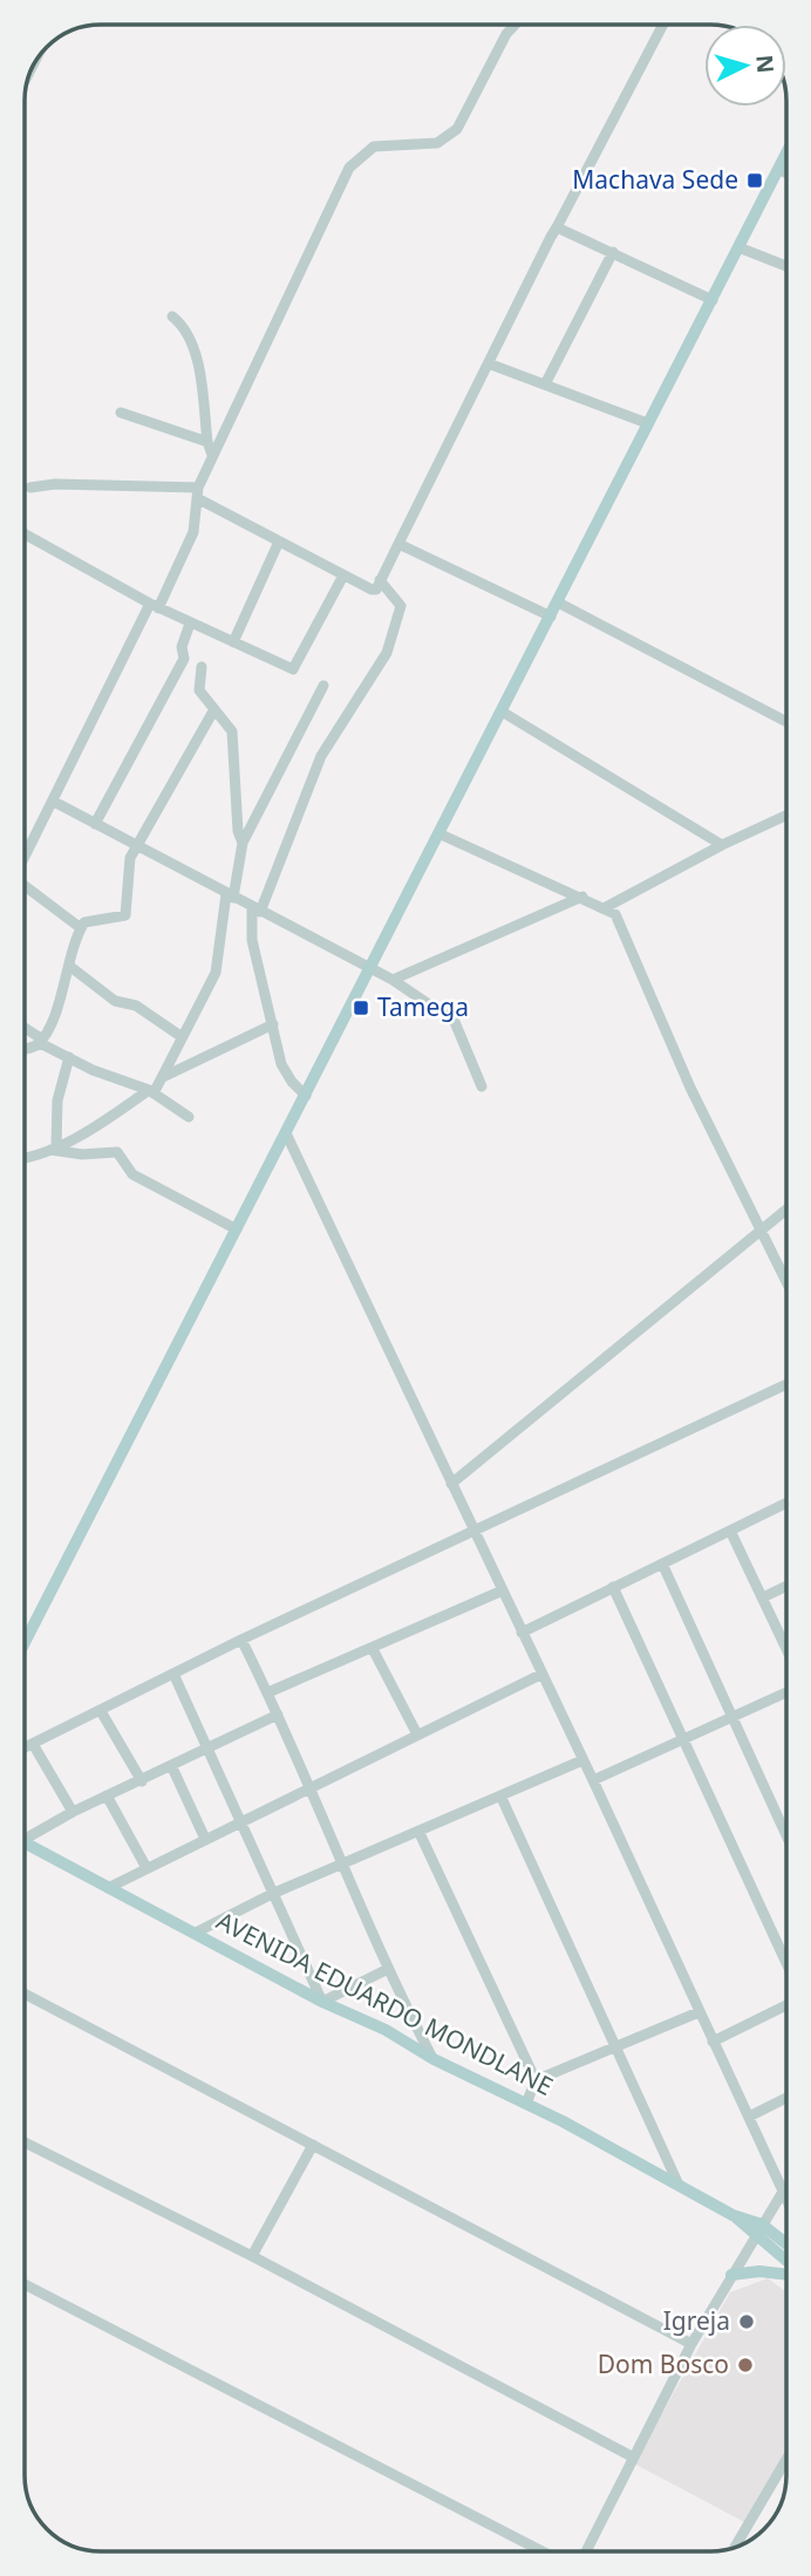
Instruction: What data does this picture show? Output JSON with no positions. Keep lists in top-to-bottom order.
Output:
{
  "streets": {
    "main road": ["AVENIDA EDUARDO MONDLANE"]
  },
  "places": {
    "transit": ["Machava Sede", "Tamega"],
    "other": ["Igreja", "Dom Bosco"]
  },
  "north": "right"
}
